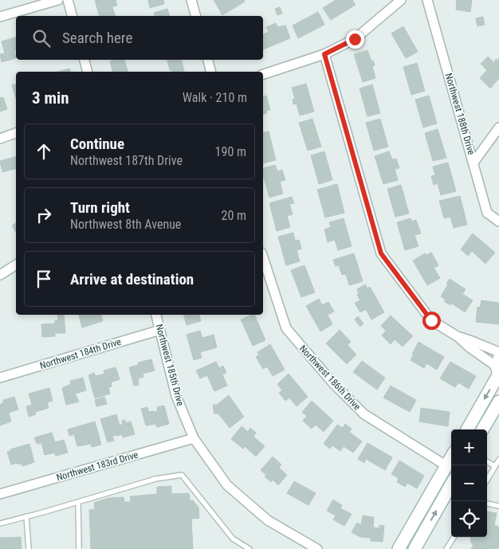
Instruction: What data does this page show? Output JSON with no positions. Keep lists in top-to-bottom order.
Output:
{
  "streets": {
    "street": [
      "Northwest 188th Drive",
      "Northwest 184th Drive",
      "Northwest 185th Drive",
      "Northwest 186th Drive",
      "Northwest 183rd Drive"
    ]
  },
  "crossings": [
    ["Northwest 184th Drive", "Northwest 185th Drive"],
    ["Northwest 185th Drive", "Northwest 183rd Drive"]
  ],
  "page": {
    "search": "Search here",
    "heading": ["3 min", "Walk · 210 m"],
    "list": [
      ["Continue", "Northwest 187th Drive", "190 m"],
      ["Turn right", "Northwest 8th Avenue", "20 m"],
      "Arrive at destination"
    ],
    "map_buttons": ["+", "−"]
  }
}
